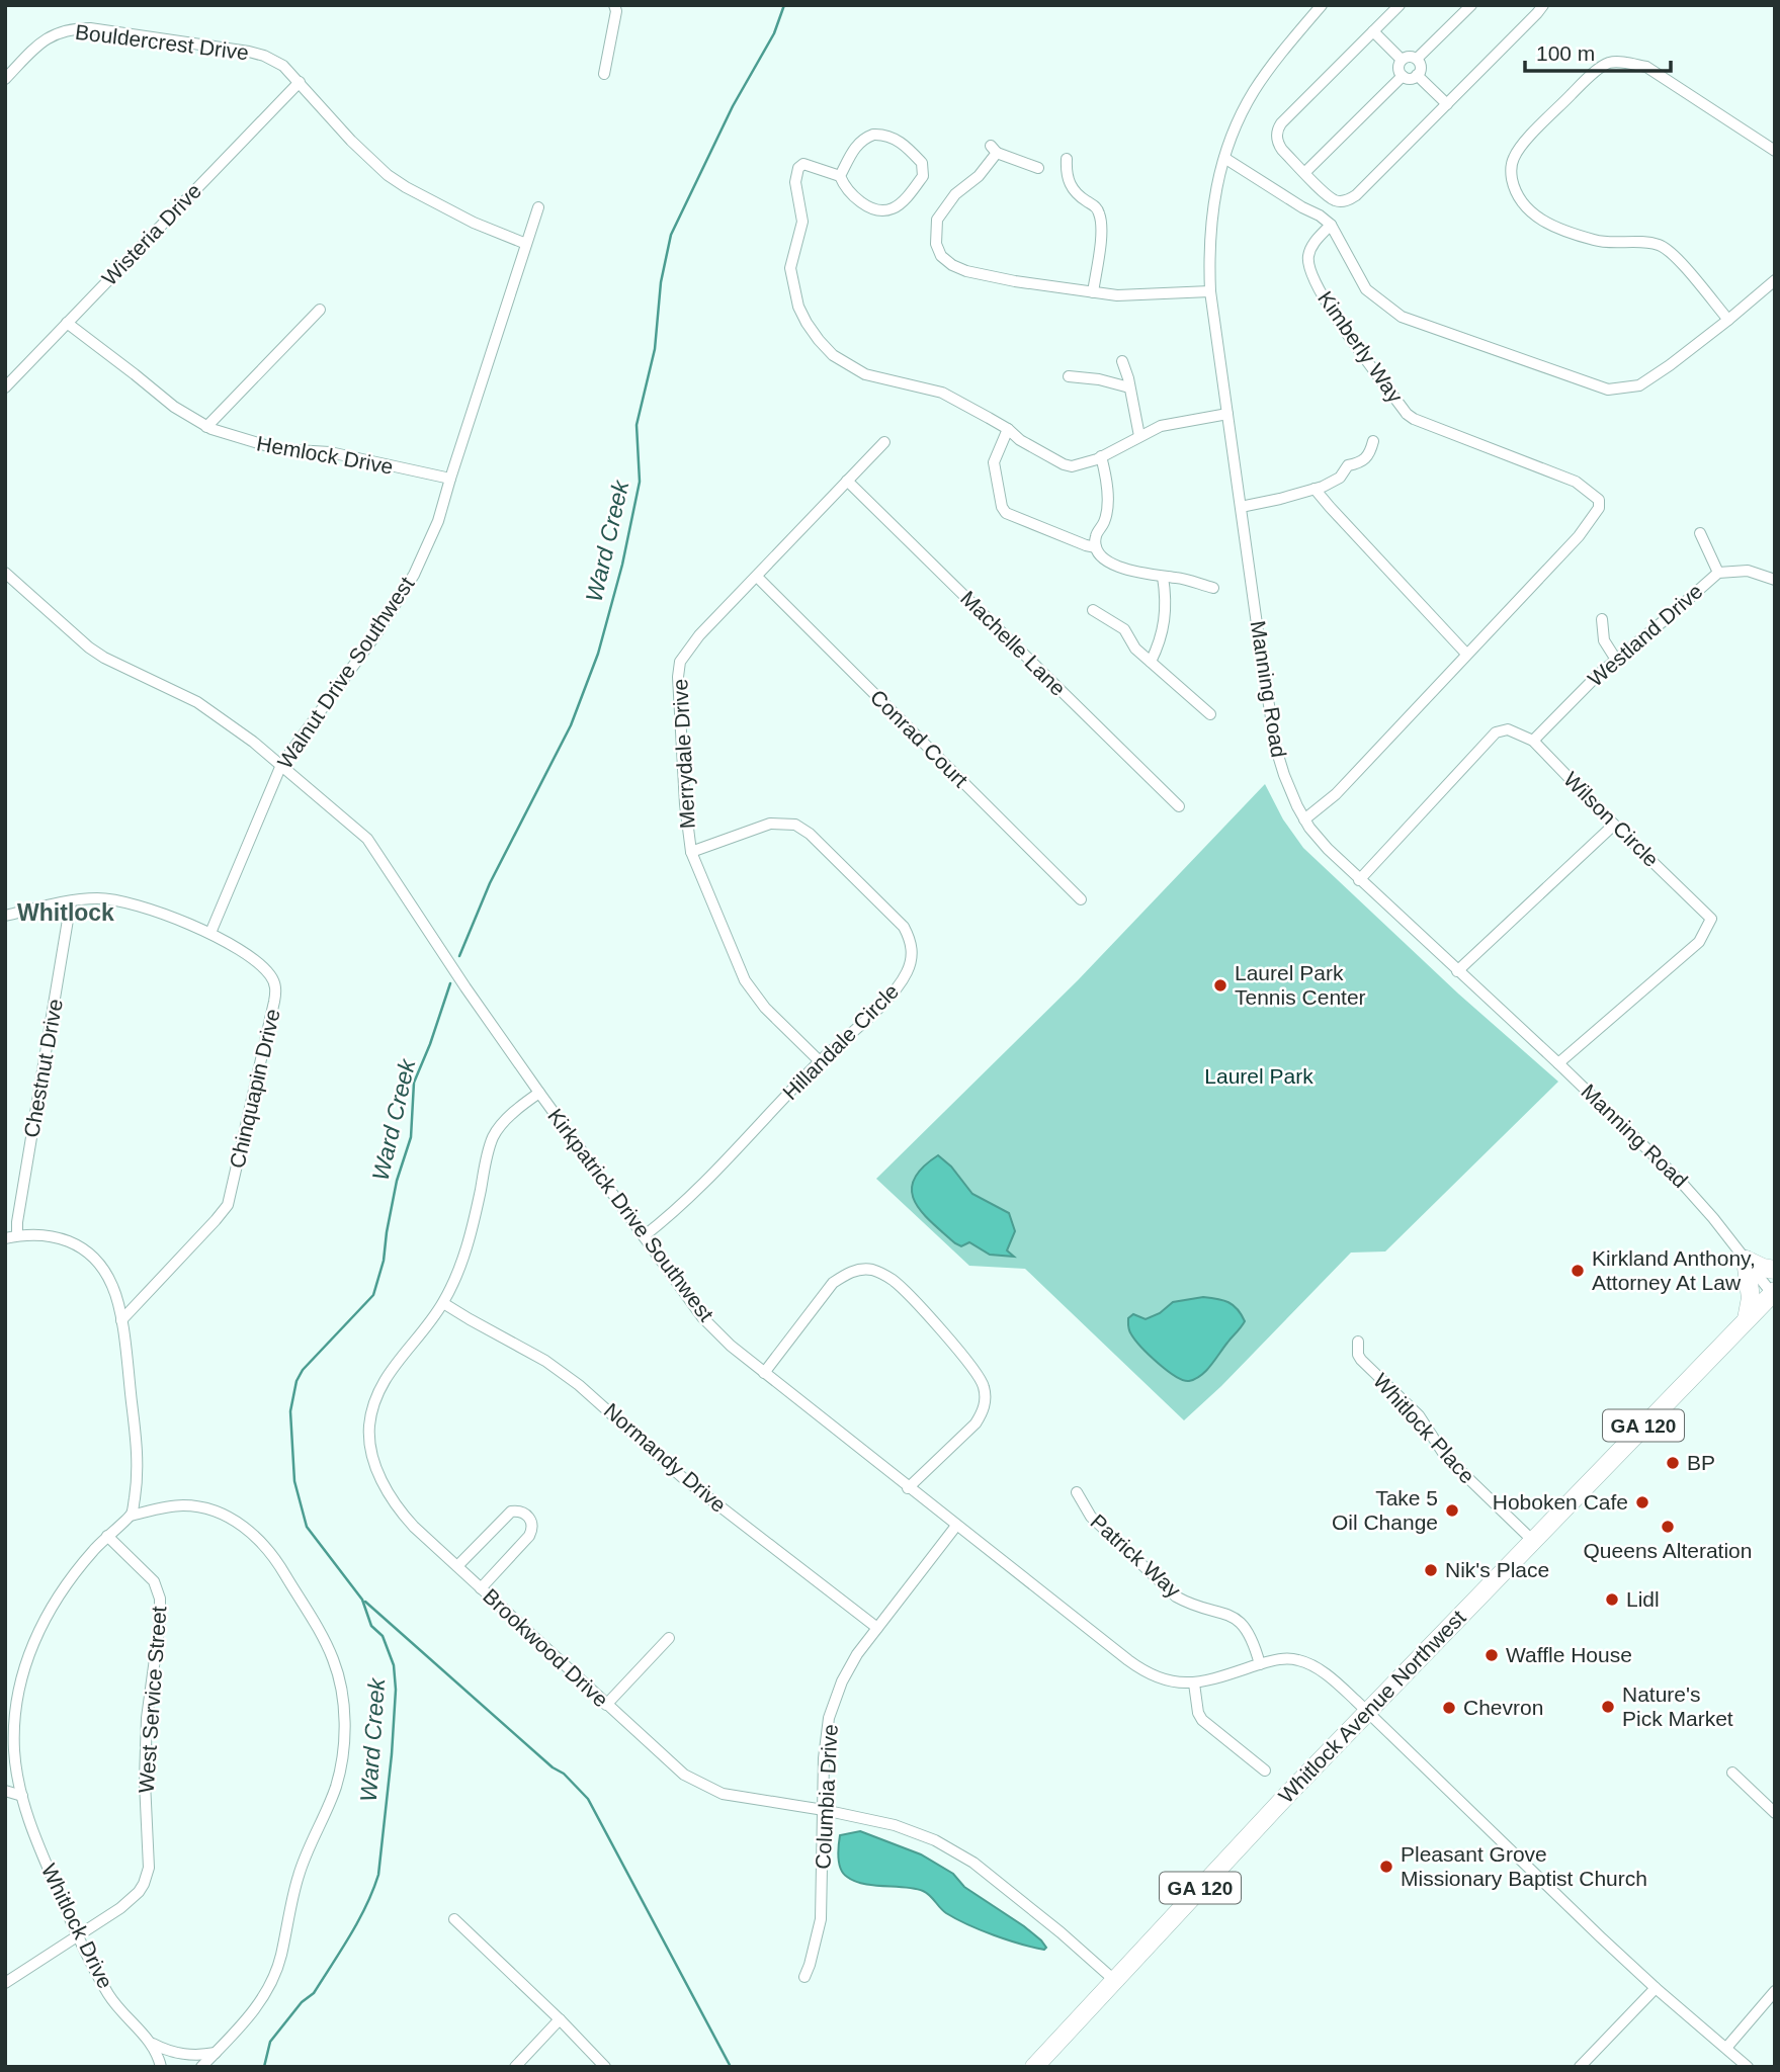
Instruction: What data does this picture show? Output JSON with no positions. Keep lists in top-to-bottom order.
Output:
{
  "streets": {
    "highway": ["GA 120", "Whitlock Avenue Northwest"],
    "street": [
      "Bouldercrest Drive",
      "Wisteria Drive",
      "Kimberly Way",
      "Hemlock Drive",
      "Westland Drive",
      "Machelle Lane",
      "Walnut Drive Southwest",
      "Manning Road",
      "Conrad Court",
      "Merrydale Drive",
      "Wilson Circle",
      "Hillandale Circle",
      "Chestnut Drive",
      "Chinquapin Drive",
      "Kirkpatrick Drive Southwest",
      "Whitlock Place",
      "Normandy Drive",
      "Patrick Way",
      "Brookwood Drive",
      "West Service Street",
      "Columbia Drive",
      "Whitlock Drive"
    ]
  },
  "crossings": [
    ["Bouldercrest Drive", "Wisteria Drive"],
    ["Bouldercrest Drive", "Walnut Drive Southwest"],
    ["Wisteria Drive", "Hemlock Drive"],
    ["Hemlock Drive", "Walnut Drive Southwest"],
    ["Westland Drive", "Wilson Circle"],
    ["Machelle Lane", "Merrydale Drive"],
    ["Walnut Drive Southwest", "Chinquapin Drive"],
    ["Walnut Drive Southwest", "Kirkpatrick Drive Southwest"],
    ["Manning Road", "Wilson Circle"],
    ["Manning Road", "Whitlock Avenue Northwest"],
    ["Conrad Court", "Merrydale Drive"],
    ["Merrydale Drive", "Hillandale Circle"],
    ["Hillandale Circle", "Kirkpatrick Drive Southwest"],
    ["Chestnut Drive", "Chinquapin Drive"],
    ["Kirkpatrick Drive Southwest", "Patrick Way"],
    ["Kirkpatrick Drive Southwest", "Brookwood Drive"],
    ["Kirkpatrick Drive Southwest", "Whitlock Avenue Northwest"],
    ["Kirkpatrick Drive Southwest", "Columbia Drive"],
    ["Whitlock Place", "Whitlock Avenue Northwest"],
    ["Normandy Drive", "Brookwood Drive"],
    ["Normandy Drive", "Columbia Drive"],
    ["Brookwood Drive", "Whitlock Avenue Northwest"],
    ["Brookwood Drive", "Columbia Drive"],
    ["West Service Street", "Whitlock Drive"]
  ],
  "districts": ["Whitlock"],
  "water": ["Ward Creek"],
  "parks": ["Laurel Park"],
  "places": [
    "Laurel Park Tennis Center",
    "Kirkland Anthony, Attorney At Law",
    "BP",
    "Hoboken Cafe",
    "Take 5 Oil Change",
    "Queens Alteration",
    "Nik's Place",
    "Lidl",
    "Waffle House",
    "Nature's Pick Market",
    "Chevron",
    "Pleasant Grove Missionary Baptist Church"
  ],
  "scale_bar": "100 m"
}
